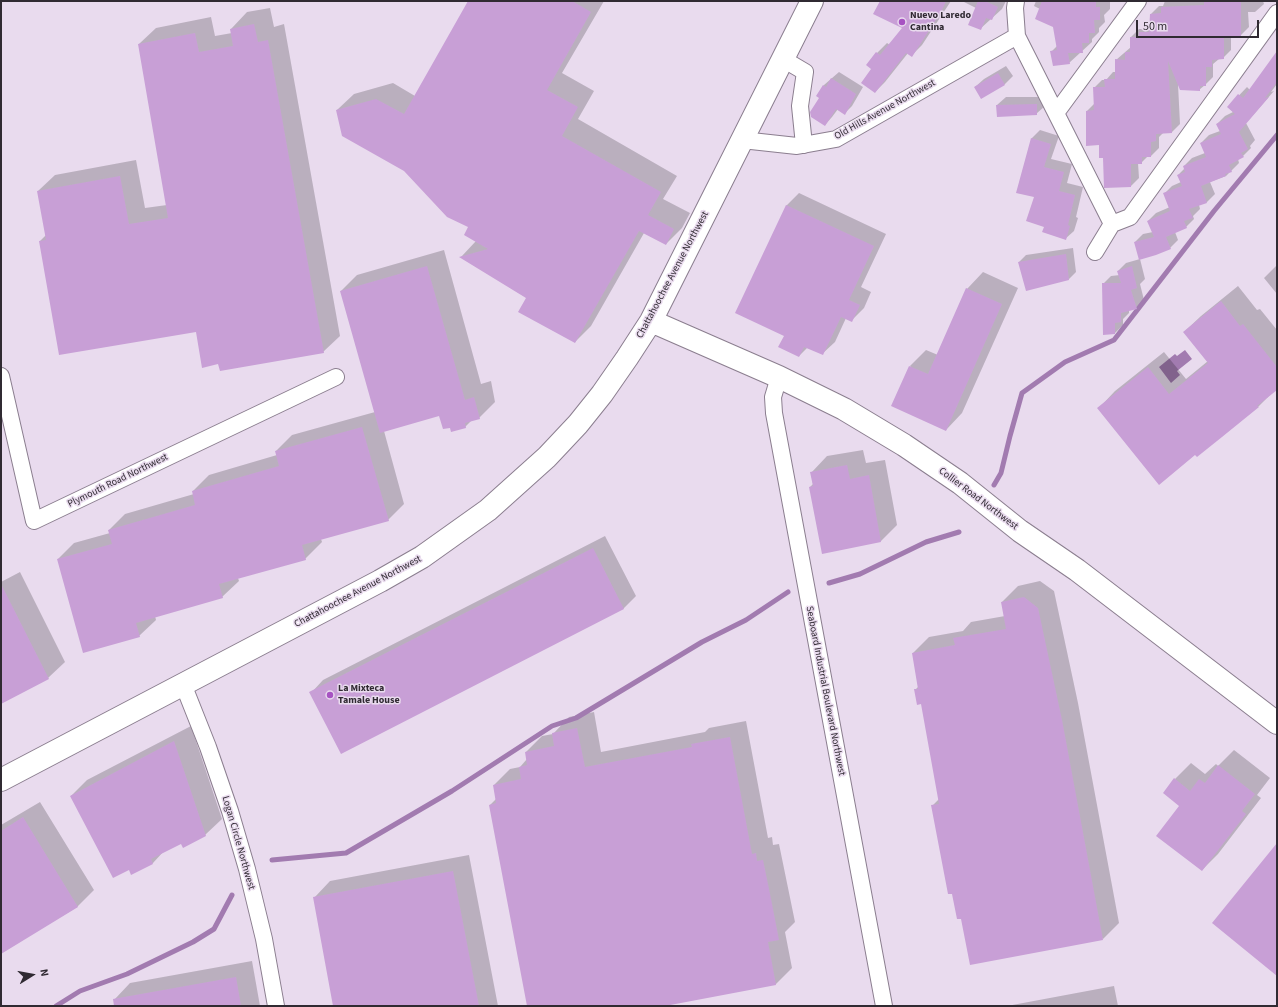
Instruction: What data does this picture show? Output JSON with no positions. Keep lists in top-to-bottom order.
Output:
{
  "streets": {
    "street": [
      "Old Hills Avenue Northwest",
      "Chattahoochee Avenue Northwest",
      "Plymouth Road Northwest",
      "Collier Road Northwest",
      "Seaboard Industrial Boulevard Northwest",
      "Logan Circle Northwest"
    ]
  },
  "crossings": [
    ["Old Hills Avenue Northwest", "Chattahoochee Avenue Northwest"],
    ["Chattahoochee Avenue Northwest", "Collier Road Northwest"],
    ["Chattahoochee Avenue Northwest", "Logan Circle Northwest"],
    ["Collier Road Northwest", "Seaboard Industrial Boulevard Northwest"]
  ],
  "places": ["Nuevo Laredo Cantina", "La Mixteca Tamale House"],
  "scale_bar": "50 m",
  "north": "right"
}
